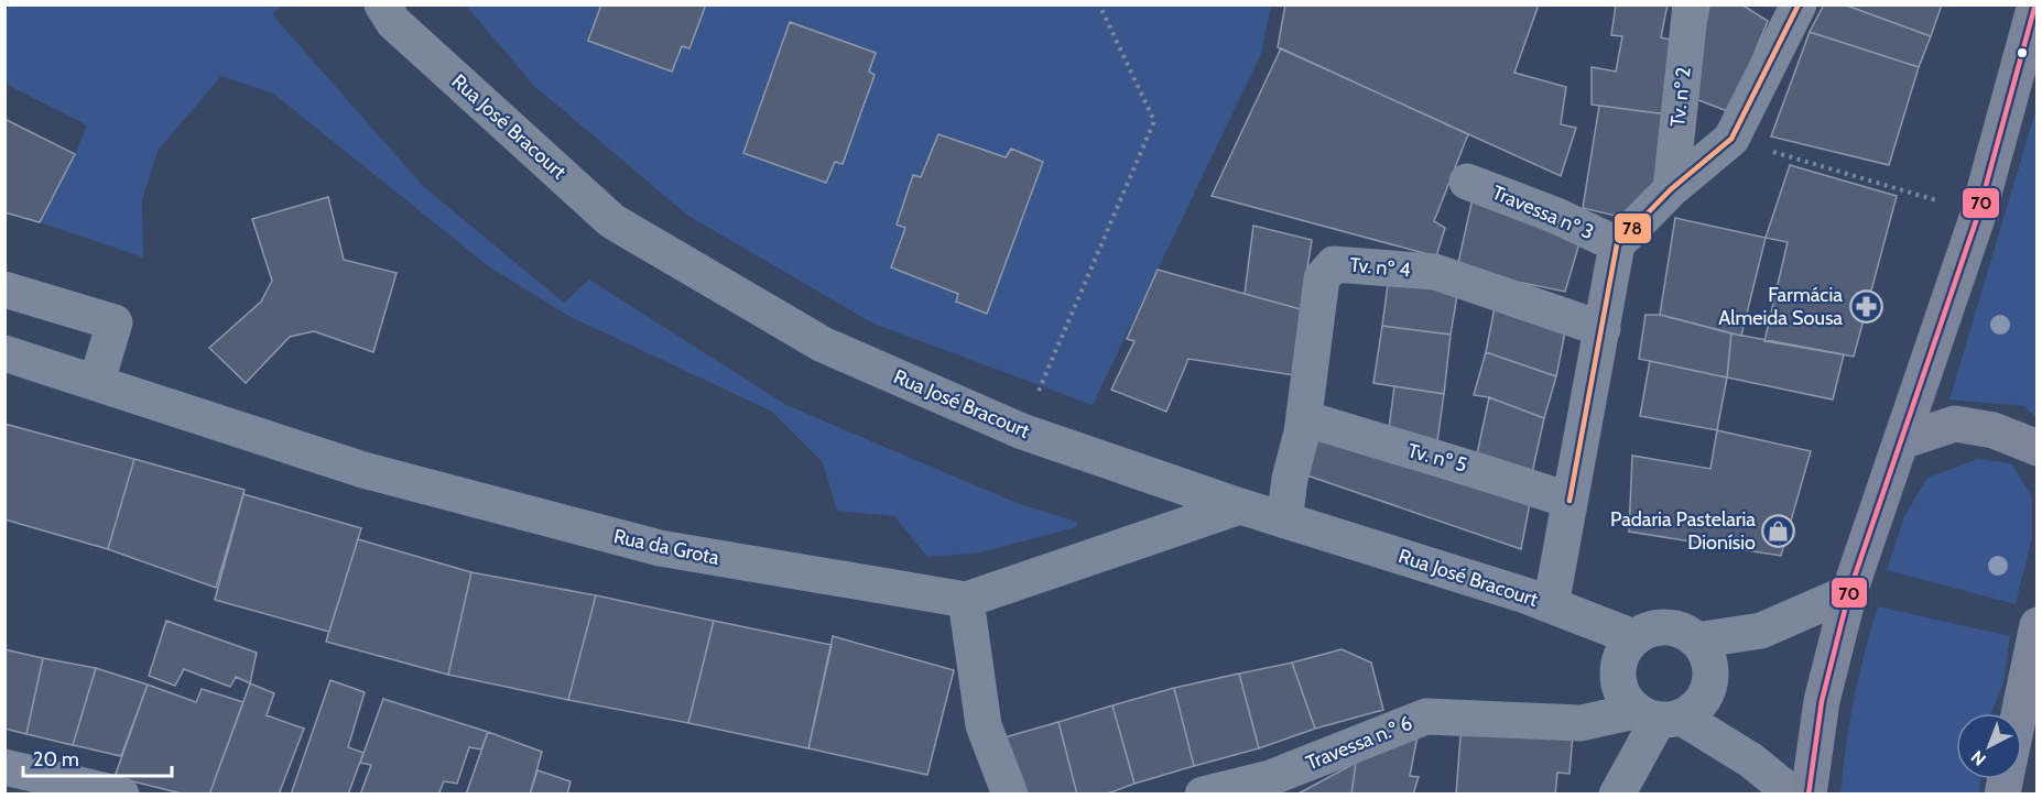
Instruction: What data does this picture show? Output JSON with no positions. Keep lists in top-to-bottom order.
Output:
{
  "streets": {
    "street": [
      "Tv. nº 2",
      "Rua José Bracourt",
      "Travessa nº 3",
      "Tv. nº 4",
      "Tv. nº 5",
      "Rua da Grota",
      "Travessa n.º 6"
    ]
  },
  "crossings": [
    ["Rua José Bracourt", "Tv. nº 4"],
    ["Rua José Bracourt", "Rua da Grota"],
    ["Rua José Bracourt", "Travessa n.º 6"],
    ["Tv. nº 4", "Tv. nº 5"]
  ],
  "places": {
    "pharmacy": ["Farmácia Almeida Sousa"],
    "shop": ["Padaria Pastelaria Dionísio"]
  },
  "lines": ["transit line 78", "transit line 70"],
  "scale_bar": "20 m",
  "north": "bottom left"
}
